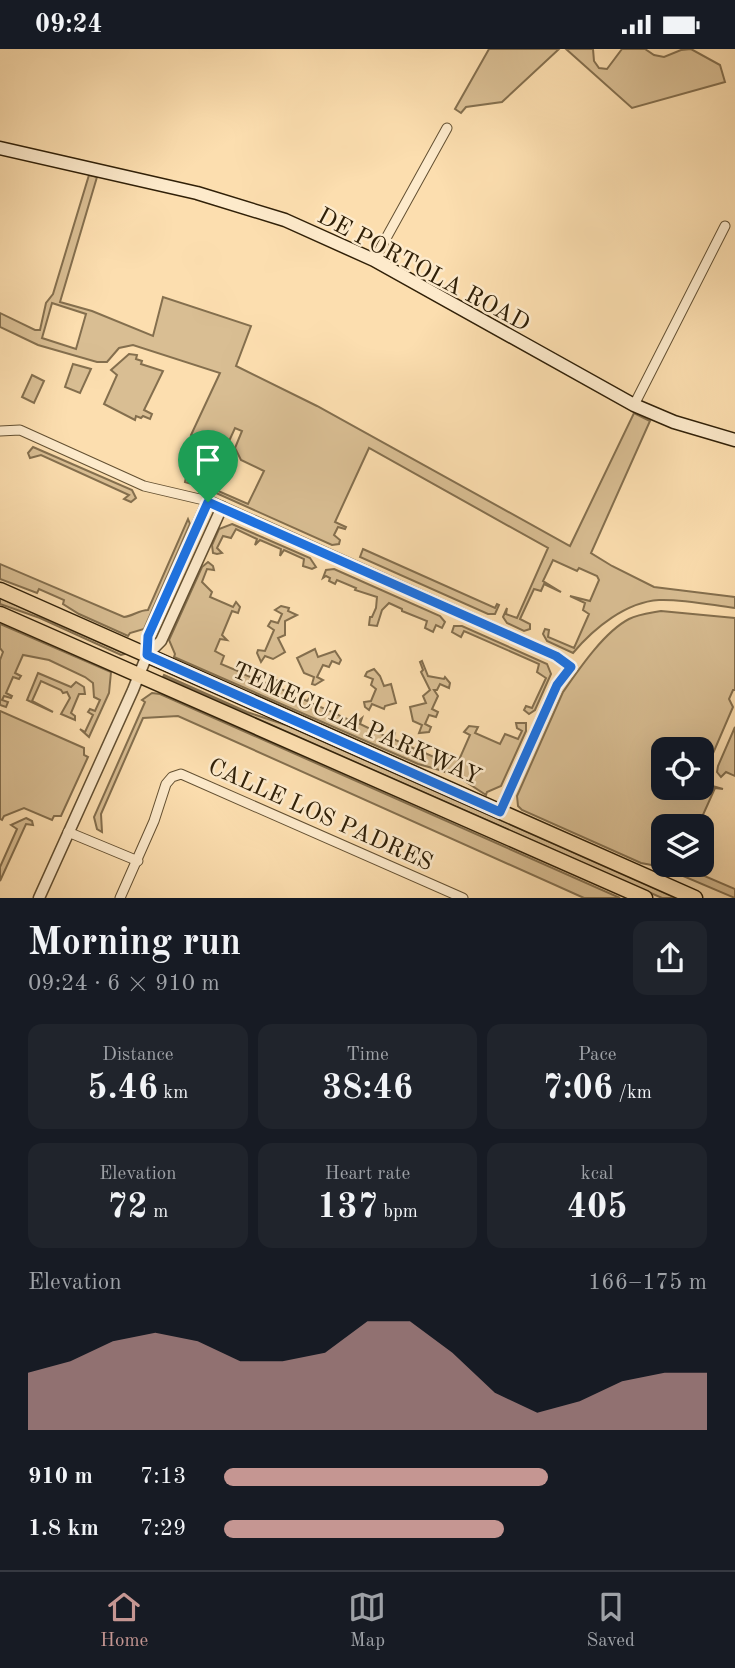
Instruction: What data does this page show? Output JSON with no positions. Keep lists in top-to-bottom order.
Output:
{
  "streets": {
    "main road": ["DE PORTOLA ROAD", "TEMECULA PARKWAY"],
    "street": ["CALLE LOS PADRES"]
  },
  "page": {
    "status": "09:24",
    "heading": ["Morning run", "09:24 · 6 × 910 m"],
    "stats": [
      ["Distance", "5.46 km"],
      ["Time", "38:46"],
      ["Pace", "7:06 /km"],
      ["Elevation", "72 m"],
      ["Heart rate", "137 bpm"],
      ["kcal", "405"]
    ],
    "chart": ["Elevation", "166–175 m"],
    "list": [
      {
        "name": "910 m",
        "note": "7:13"
      },
      {
        "name": "1.8 km",
        "note": "7:29"
      }
    ],
    "tabs": ["Home", "Map", "Saved"]
  }
}
